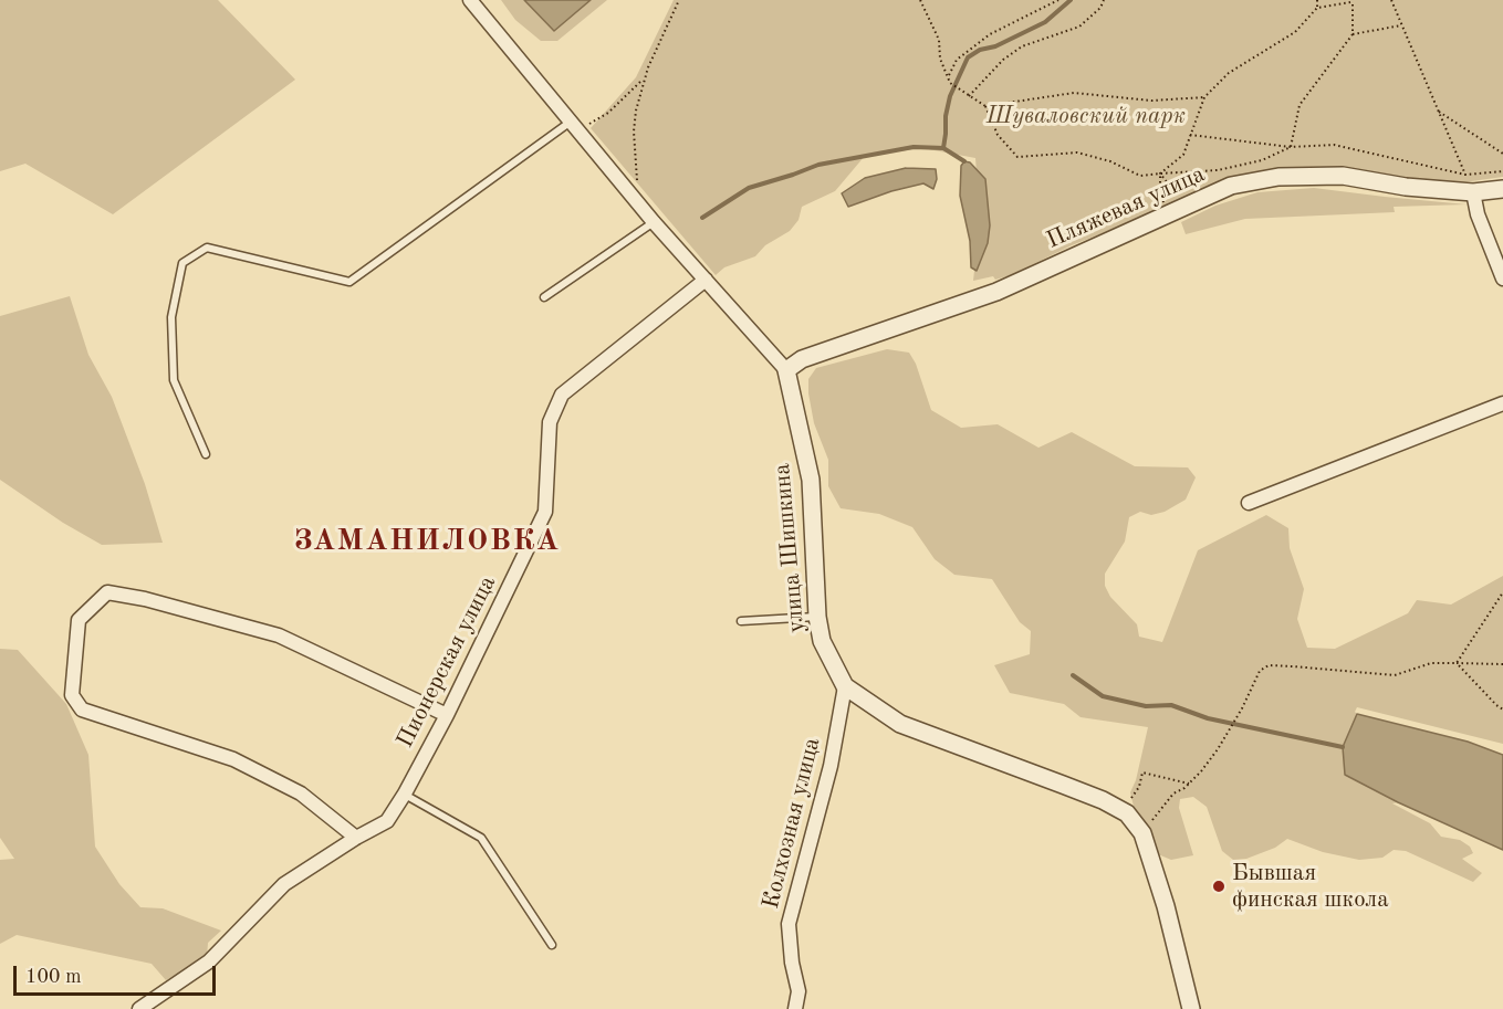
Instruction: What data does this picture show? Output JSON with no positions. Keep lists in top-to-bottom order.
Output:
{
  "streets": {
    "street": [
      "Пляжевая улица",
      "улица Шишкина",
      "Пионерская улица",
      "Колхозная улица"
    ]
  },
  "crossings": [
    ["Пляжевая улица", "улица Шишкина"],
    ["улица Шишкина", "Пионерская улица"],
    ["улица Шишкина", "Колхозная улица"]
  ],
  "districts": ["ЗАМАНИЛОВКА"],
  "parks": ["Шуваловский парк"],
  "places": ["Бывшая финская школа"],
  "scale_bar": "100 m"
}
